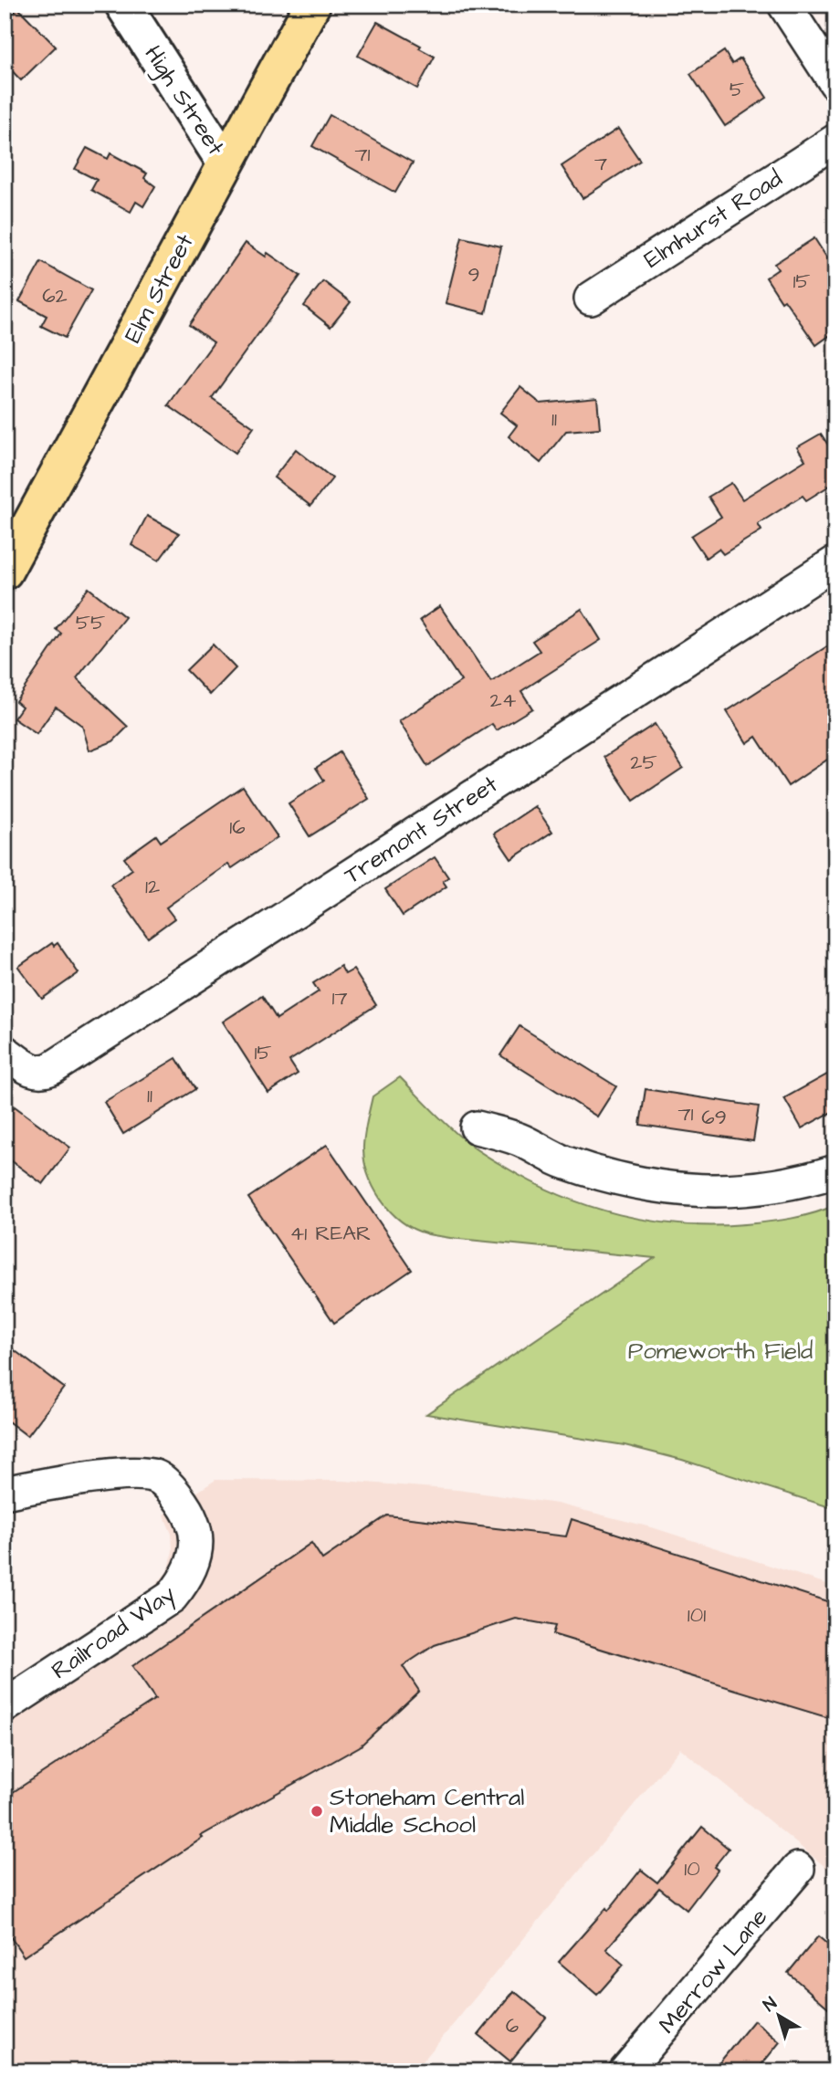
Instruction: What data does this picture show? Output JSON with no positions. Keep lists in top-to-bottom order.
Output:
{
  "streets": {
    "main road": ["Elm Street"],
    "street": [
      "High Street",
      "Elmhurst Road",
      "Tremont Street",
      "Railroad Way",
      "Merrow Lane"
    ]
  },
  "crossings": [
    ["High Street", "Elm Street"]
  ],
  "parks": ["Pomeworth Field"],
  "places": ["Stoneham Central Middle School"],
  "house_numbers": [
    "5",
    "71",
    "7",
    "9",
    "15",
    "62",
    "11",
    "55",
    "24",
    "25",
    "16",
    "12",
    "17",
    "15",
    "11",
    "71",
    "69",
    "41 REAR",
    "101",
    "10",
    "6"
  ],
  "north": "top left"
}
